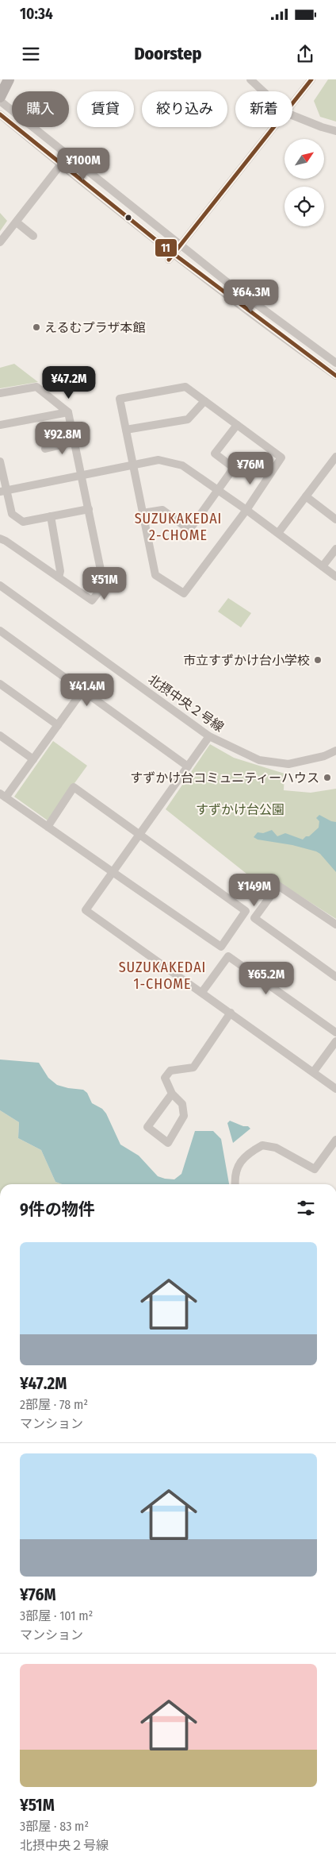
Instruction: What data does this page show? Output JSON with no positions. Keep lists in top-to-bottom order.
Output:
{
  "streets": {
    "street": ["北摂中央２号線"]
  },
  "districts": ["SUZUKAKEDAI 2-CHOME", "SUZUKAKEDAI 1-CHOME"],
  "parks": ["すずかけ台公園"],
  "places": ["えるむプラザ本館", "市立すずかけ台小学校", "すずかけ台コミュニティーハウス"],
  "lines": ["transit line 11"],
  "north": "top right",
  "page": {
    "status": "10:34",
    "header": "Doorstep",
    "chip": [
      "購入",
      "賃貸",
      "絞り込み",
      "新着"
    ],
    "price": [
      "¥100M",
      "¥64.3M",
      "¥47.2M",
      "¥92.8M",
      "¥76M",
      "¥51M",
      "¥41.4M",
      "¥149M",
      "¥65.2M"
    ],
    "heading": "9件の物件",
    "list": [
      {
        "name": "¥47.2M",
        "note": "2部屋 · 78 m² · マンション"
      },
      {
        "name": "¥76M",
        "note": "3部屋 · 101 m² · マンション"
      },
      {
        "name": "¥51M",
        "note": "3部屋 · 83 m² · 北摂中央２号線"
      }
    ]
  }
}
